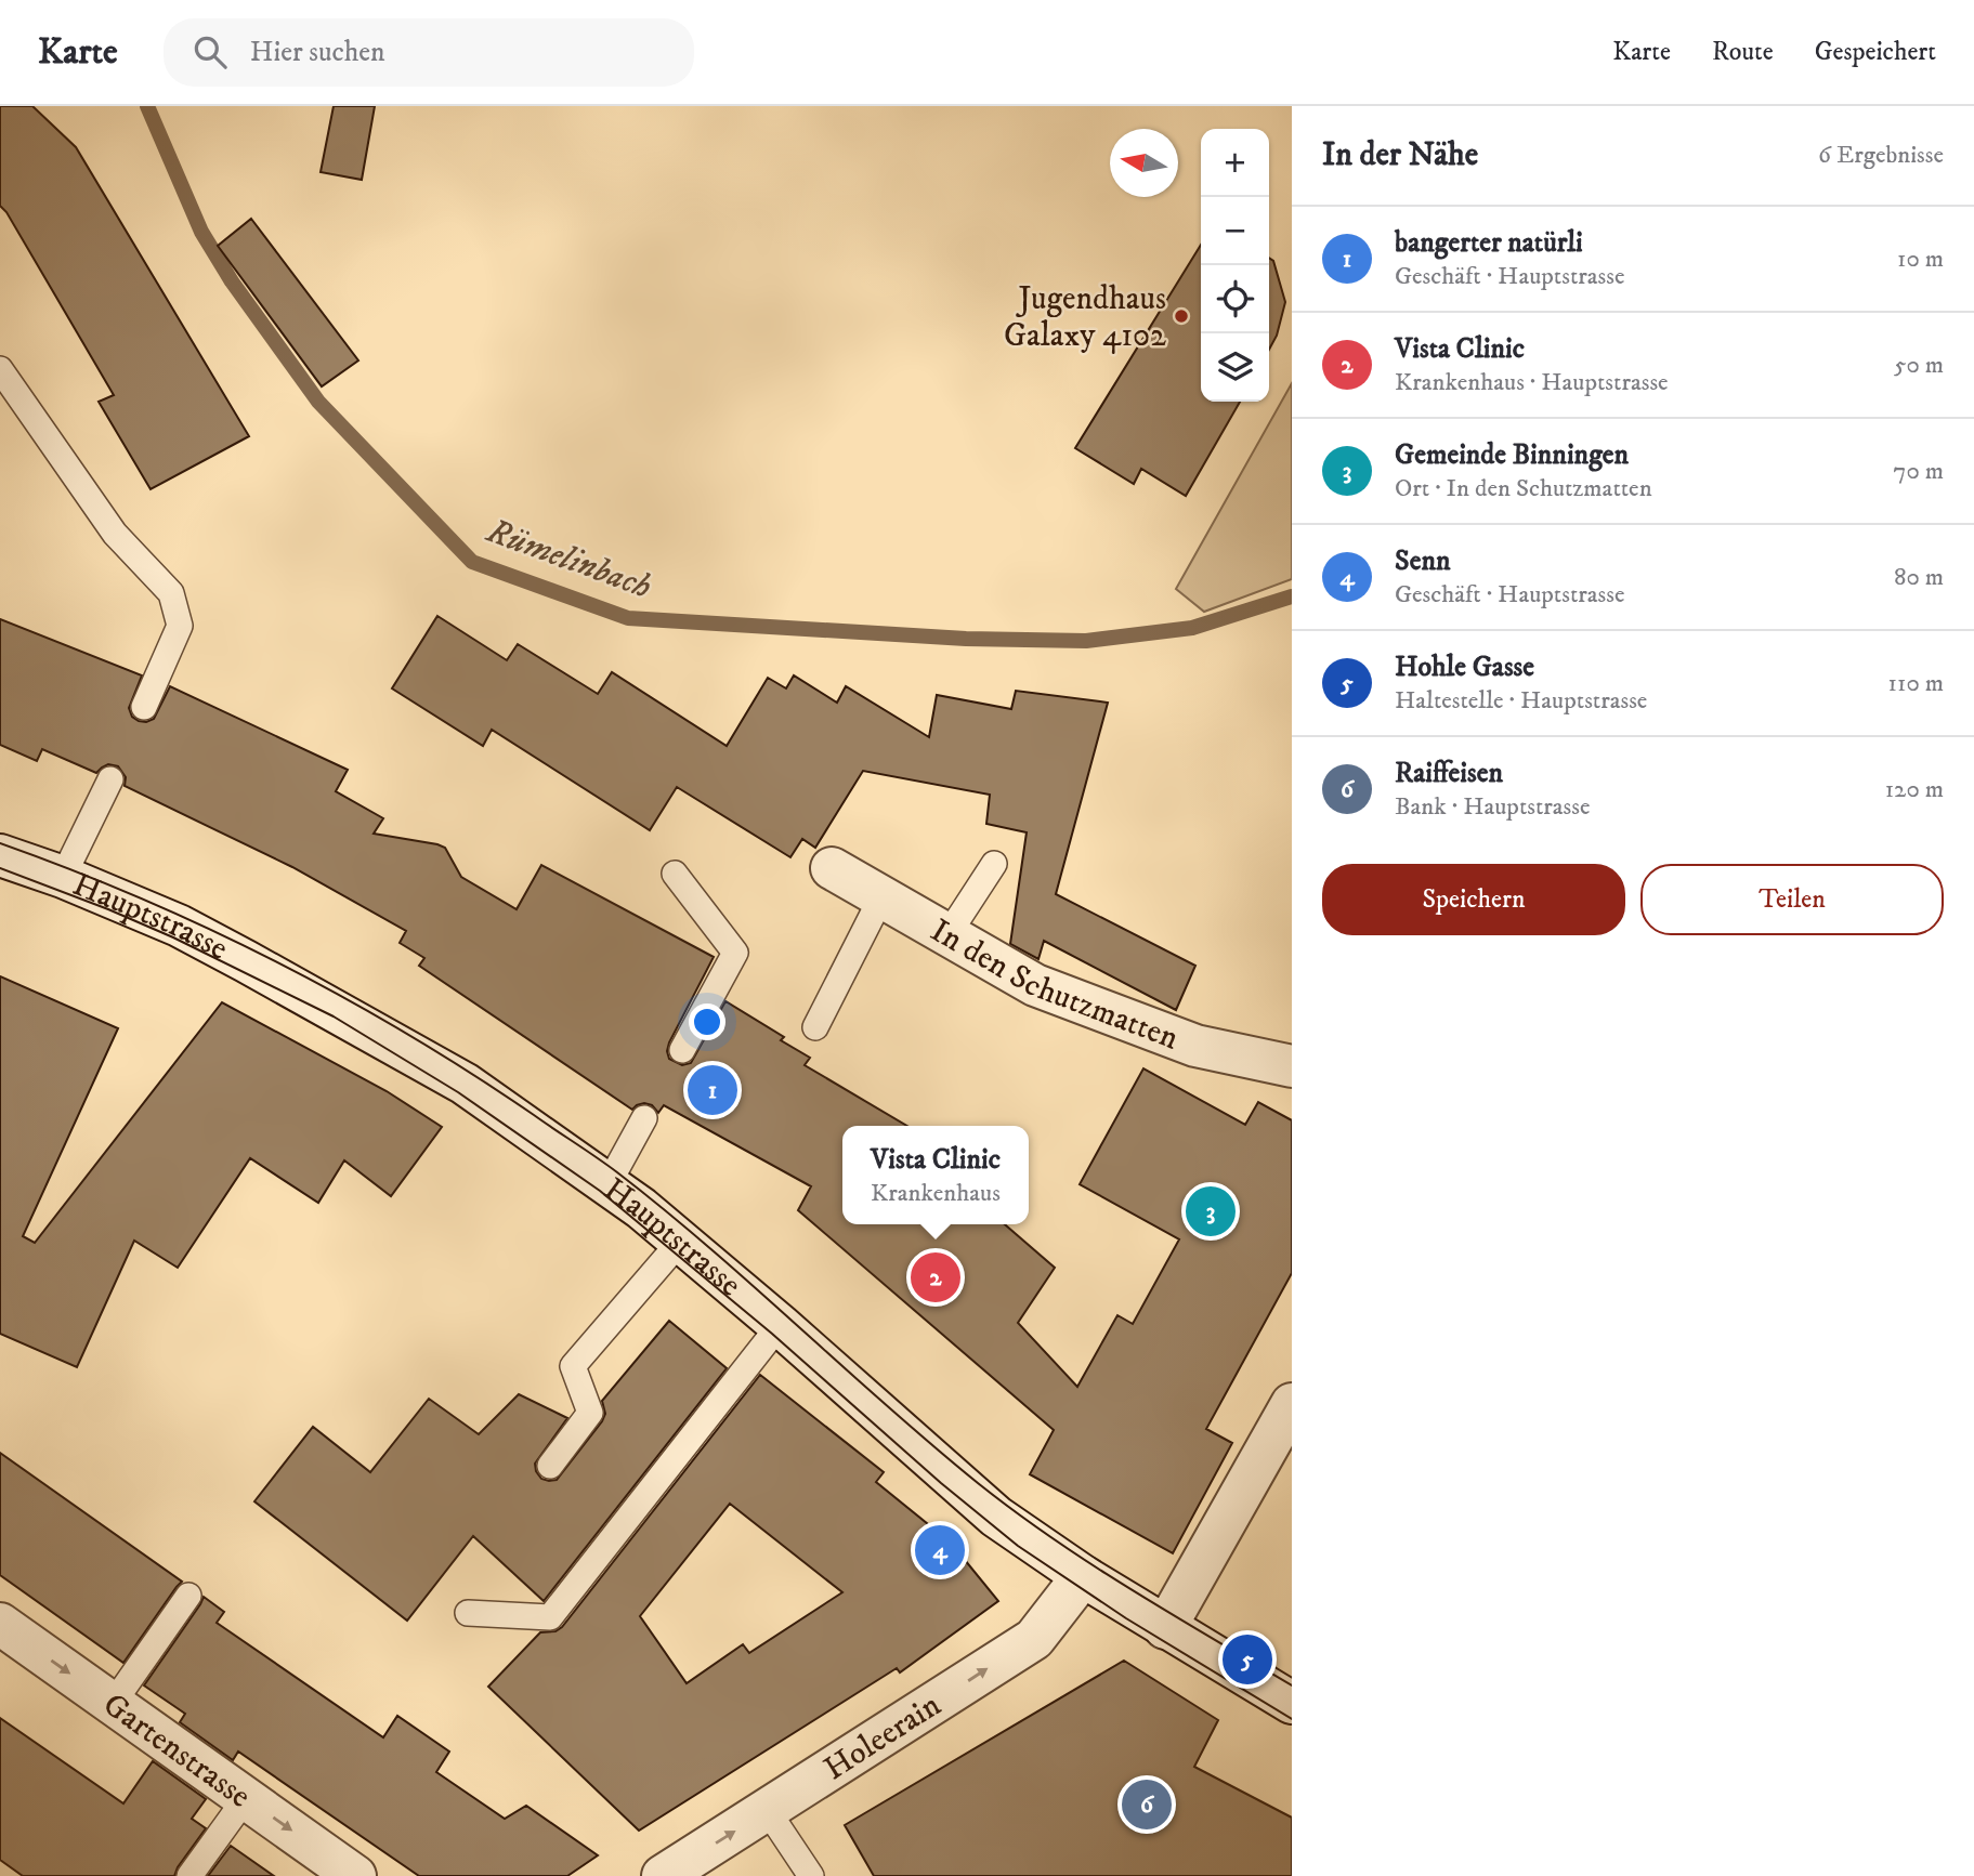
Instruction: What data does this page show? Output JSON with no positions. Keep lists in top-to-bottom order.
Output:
{
  "streets": {
    "street": [
      "Hauptstrasse",
      "In den Schutzmatten",
      "Holeerain",
      "Gartenstrasse"
    ]
  },
  "crossings": [
    ["Hauptstrasse", "Holeerain"]
  ],
  "one_way": ["Holeerain", "Gartenstrasse"],
  "water": ["Rümelinbach"],
  "places": ["Jugendhaus Galaxy 4102"],
  "north": "left",
  "page": {
    "header": "Karte",
    "search": "Hier suchen",
    "nav": ["Karte", "Route", "Gespeichert"],
    "heading": ["In der Nähe", "6 Ergebnisse"],
    "map_buttons": ["+", "−"],
    "list": [
      {
        "mark": "1",
        "name": "bangerter natürli",
        "note": "Geschäft · Hauptstrasse",
        "value": "10 m"
      },
      {
        "mark": "2",
        "name": "Vista Clinic",
        "note": "Krankenhaus · Hauptstrasse",
        "value": "50 m"
      },
      {
        "mark": "3",
        "name": "Gemeinde Binningen",
        "note": "Ort · In den Schutzmatten",
        "value": "70 m"
      },
      {
        "mark": "4",
        "name": "Senn",
        "note": "Geschäft · Hauptstrasse",
        "value": "80 m"
      },
      {
        "mark": "5",
        "name": "Hohle Gasse",
        "note": "Haltestelle · Hauptstrasse",
        "value": "110 m"
      },
      {
        "mark": "6",
        "name": "Raiffeisen",
        "note": "Bank · Hauptstrasse",
        "value": "120 m"
      }
    ],
    "buttons": ["Speichern", "Teilen"],
    "pins": [
      "1",
      "3",
      "2",
      "4",
      "5",
      "6"
    ],
    "popup": ["Vista Clinic", "Krankenhaus"]
  }
}
